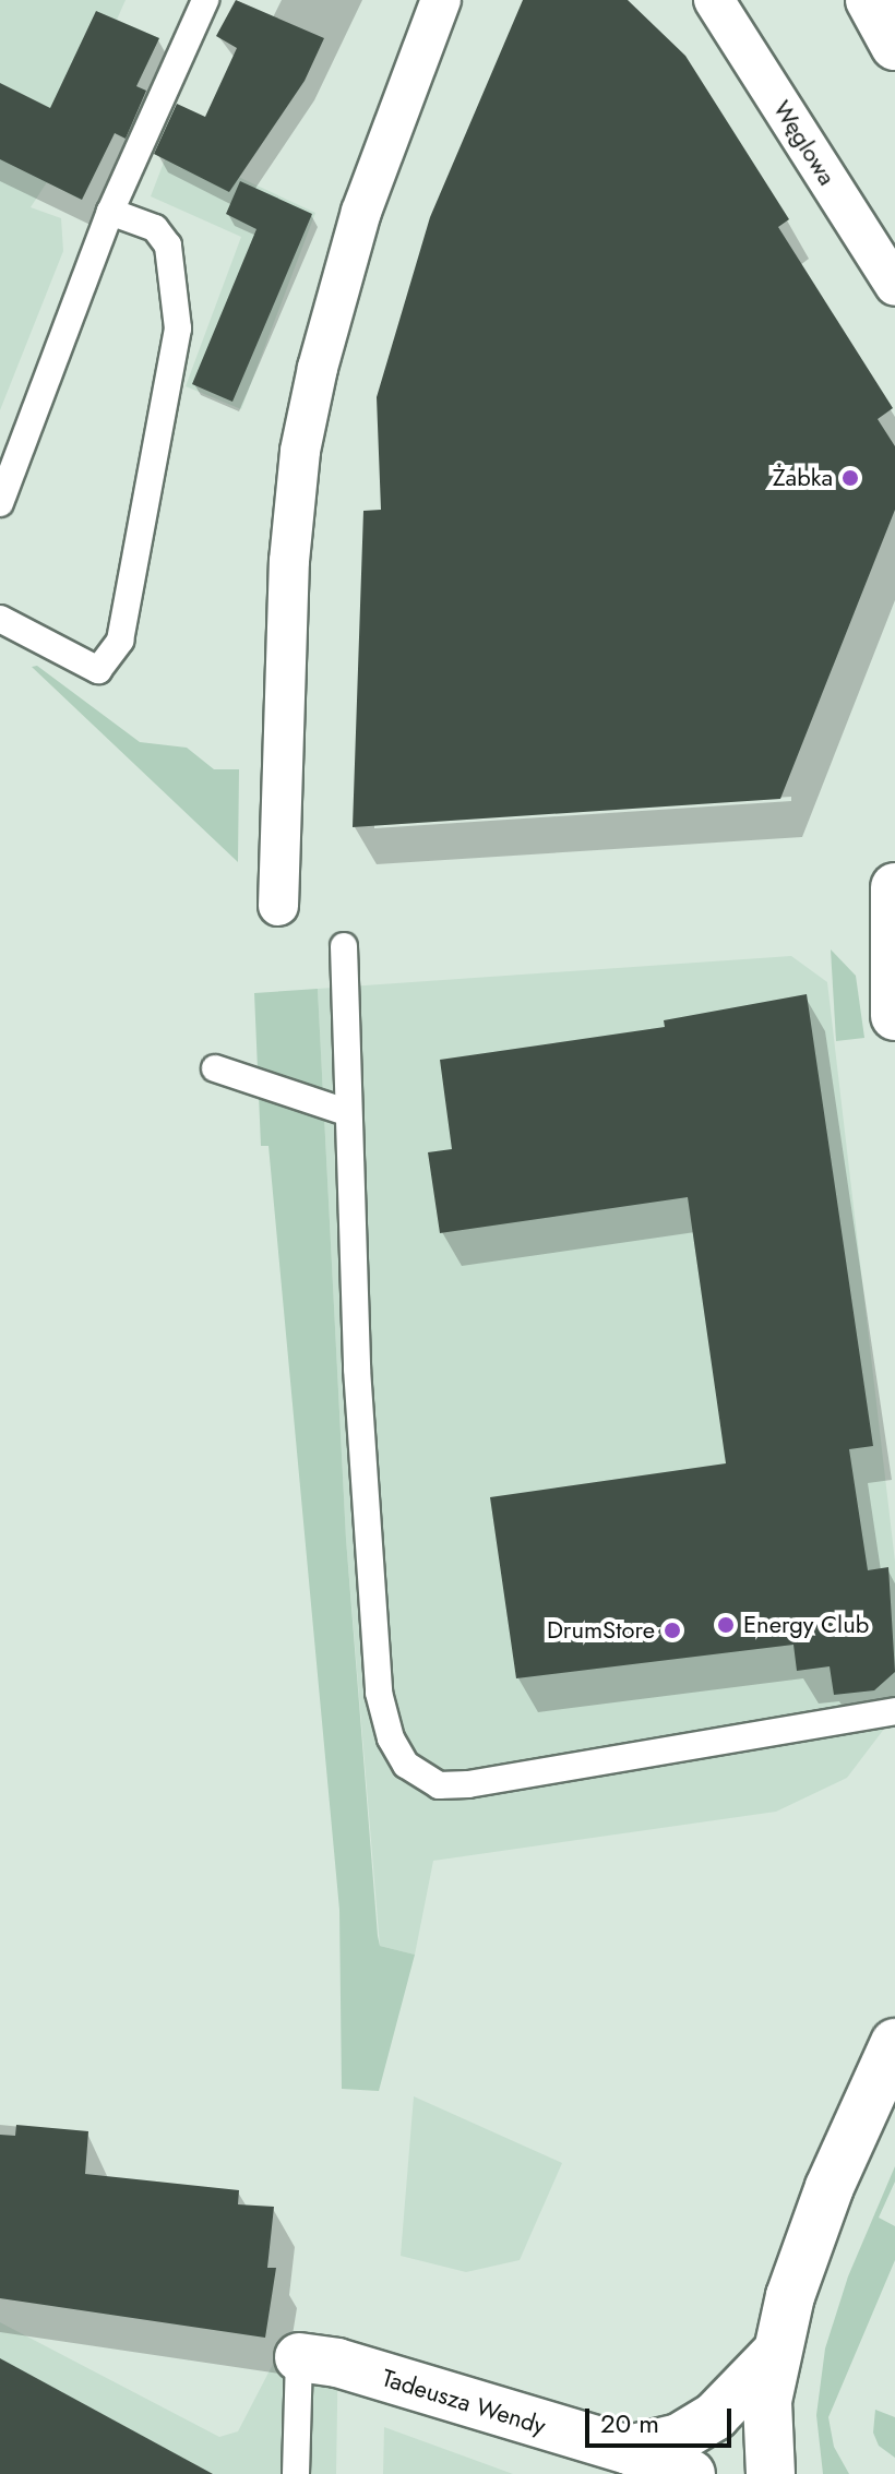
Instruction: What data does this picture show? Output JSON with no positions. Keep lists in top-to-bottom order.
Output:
{
  "streets": {
    "street": ["Węglowa", "Tadeusza Wendy"]
  },
  "places": ["Żabka", "Energy Club", "DrumStore"],
  "scale_bar": "20 m"
}
